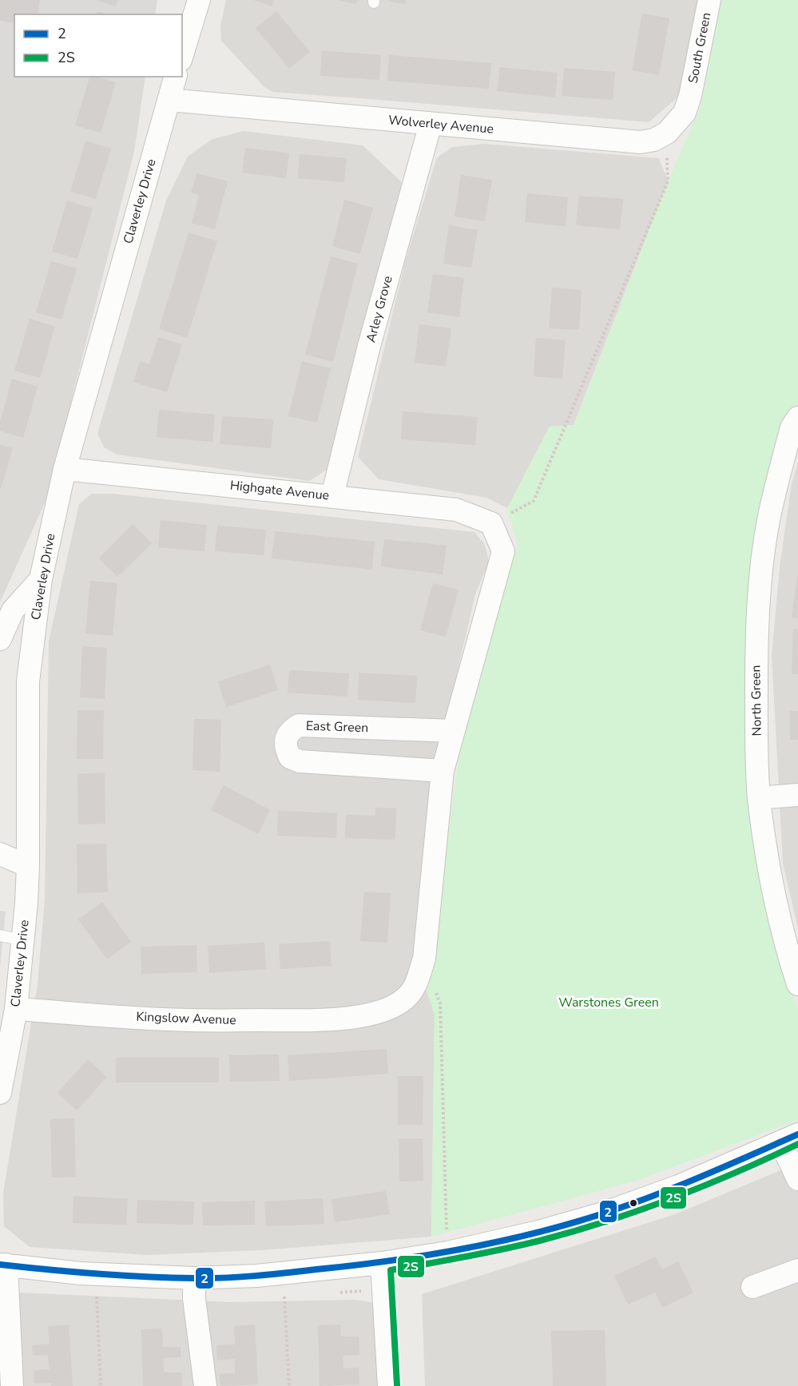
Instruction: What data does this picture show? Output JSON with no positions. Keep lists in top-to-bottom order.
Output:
{
  "streets": {
    "street": [
      "South Green",
      "Wolverley Avenue",
      "Claverley Drive",
      "Arley Grove",
      "Highgate Avenue",
      "North Green",
      "East Green",
      "Kingslow Avenue"
    ]
  },
  "crossings": [
    ["South Green", "Wolverley Avenue"],
    ["Wolverley Avenue", "Claverley Drive"],
    ["Wolverley Avenue", "Arley Grove"],
    ["Claverley Drive", "Highgate Avenue"],
    ["Claverley Drive", "Kingslow Avenue"],
    ["Arley Grove", "Highgate Avenue"]
  ],
  "parks": ["Warstones Green"],
  "lines": ["transit line 2", "transit line 2S"],
  "legend": ["2", "2S"]
}
